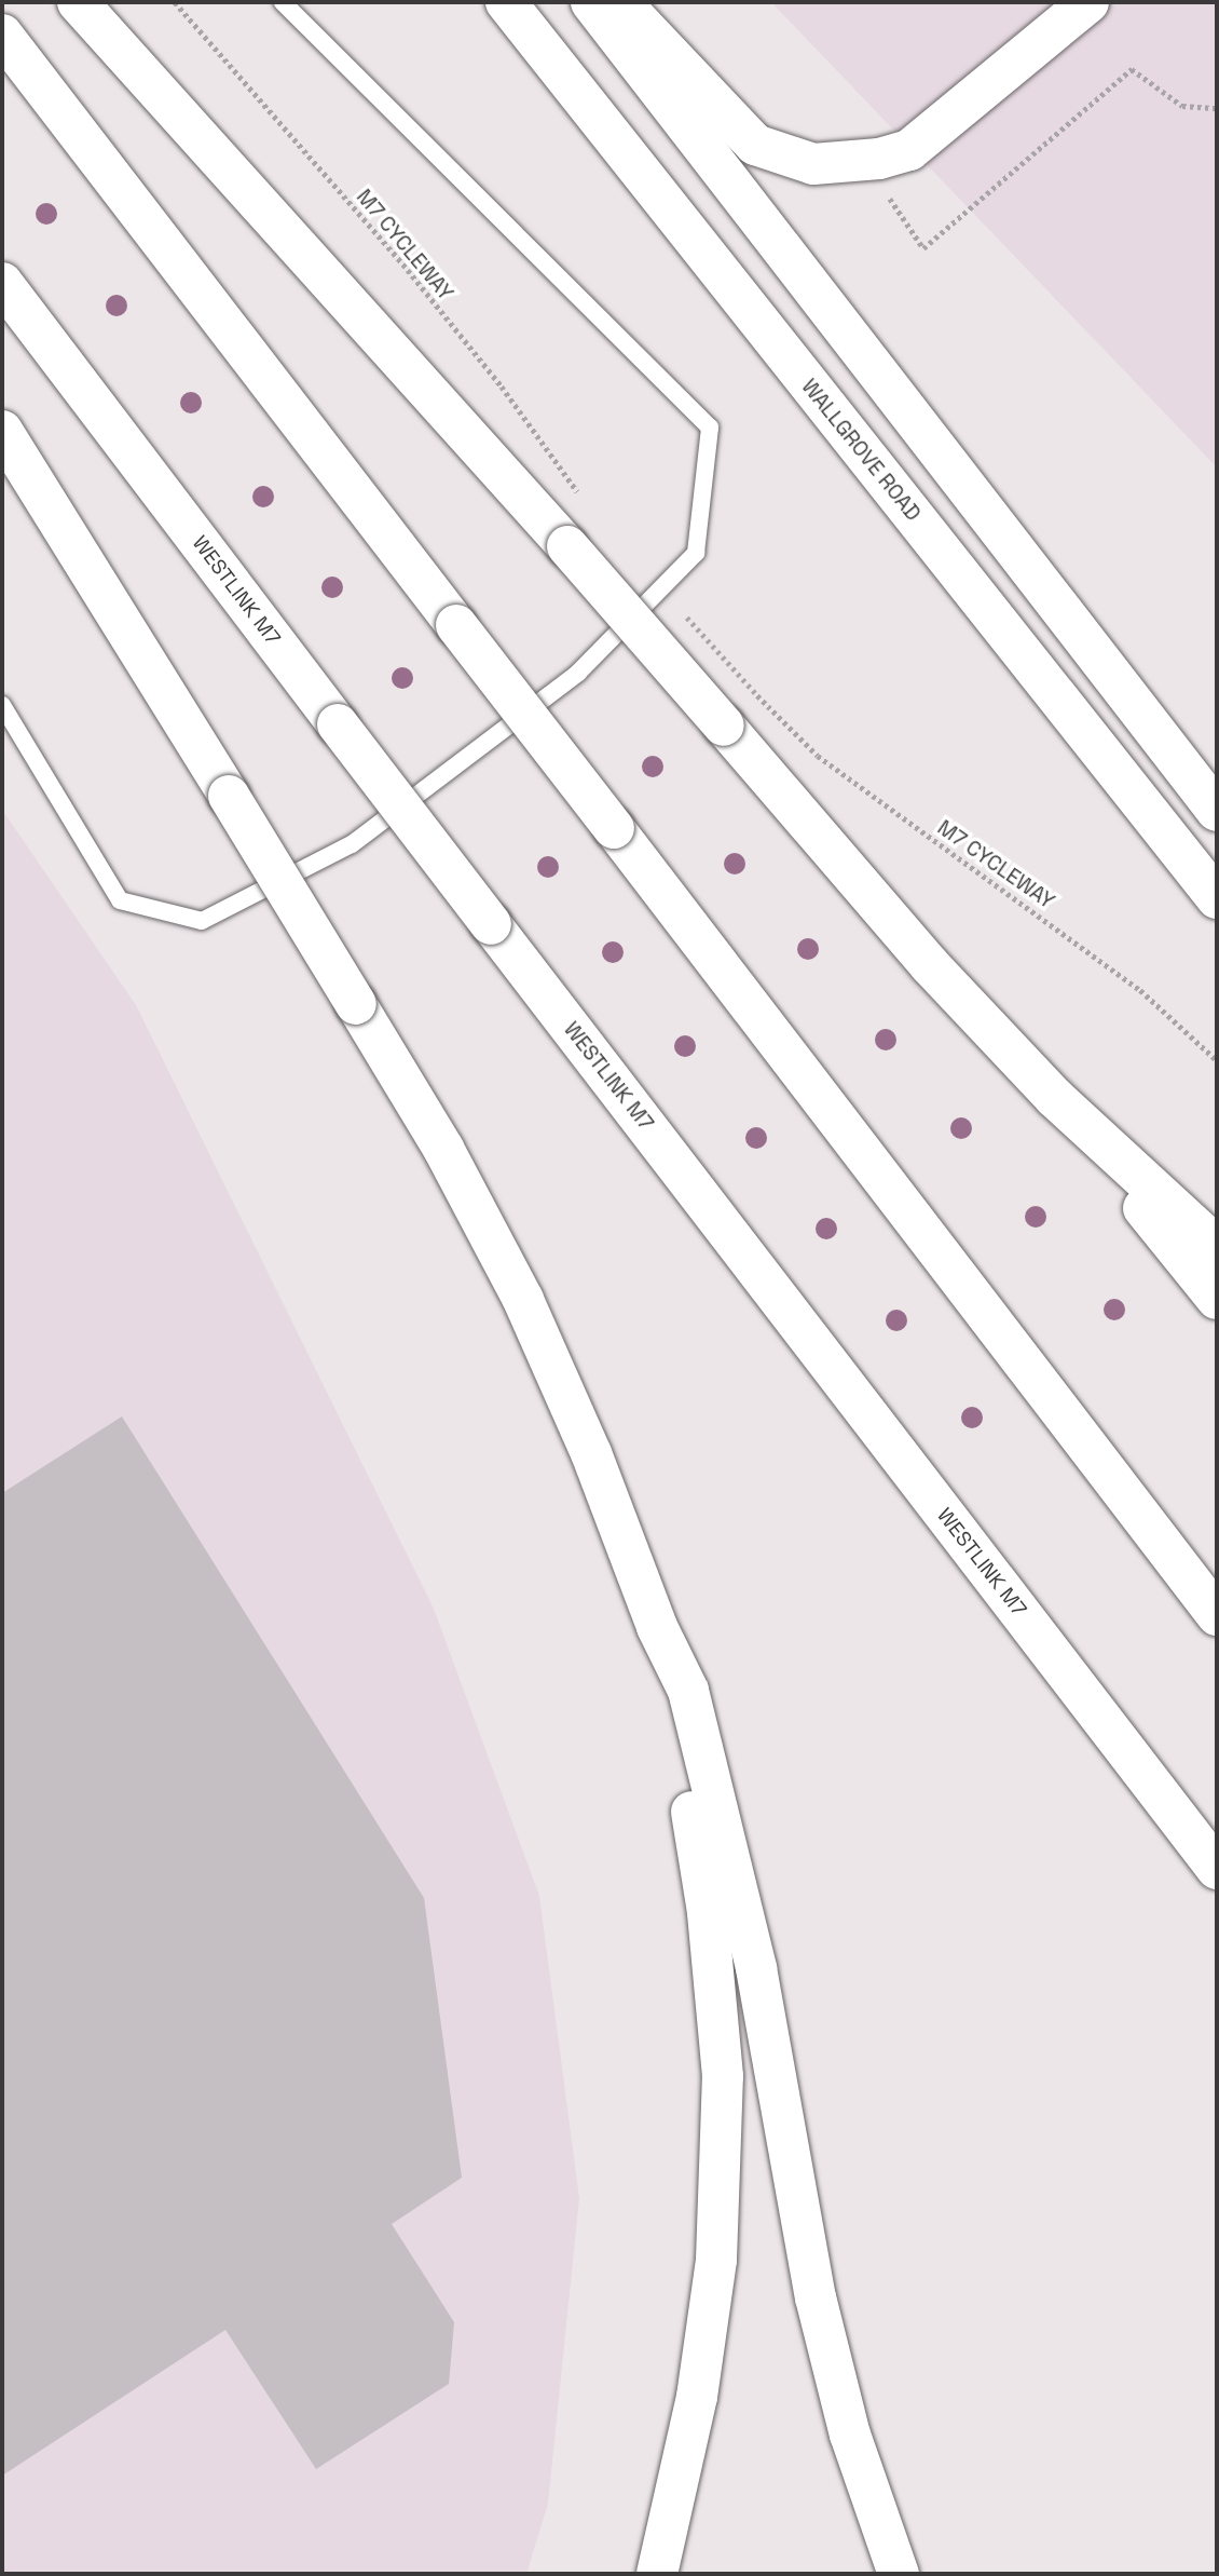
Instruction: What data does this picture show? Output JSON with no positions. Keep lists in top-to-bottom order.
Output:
{
  "streets": {
    "main road": ["WALLGROVE ROAD", "WESTLINK M7"],
    "path": ["M7 CYCLEWAY"]
  }
}
